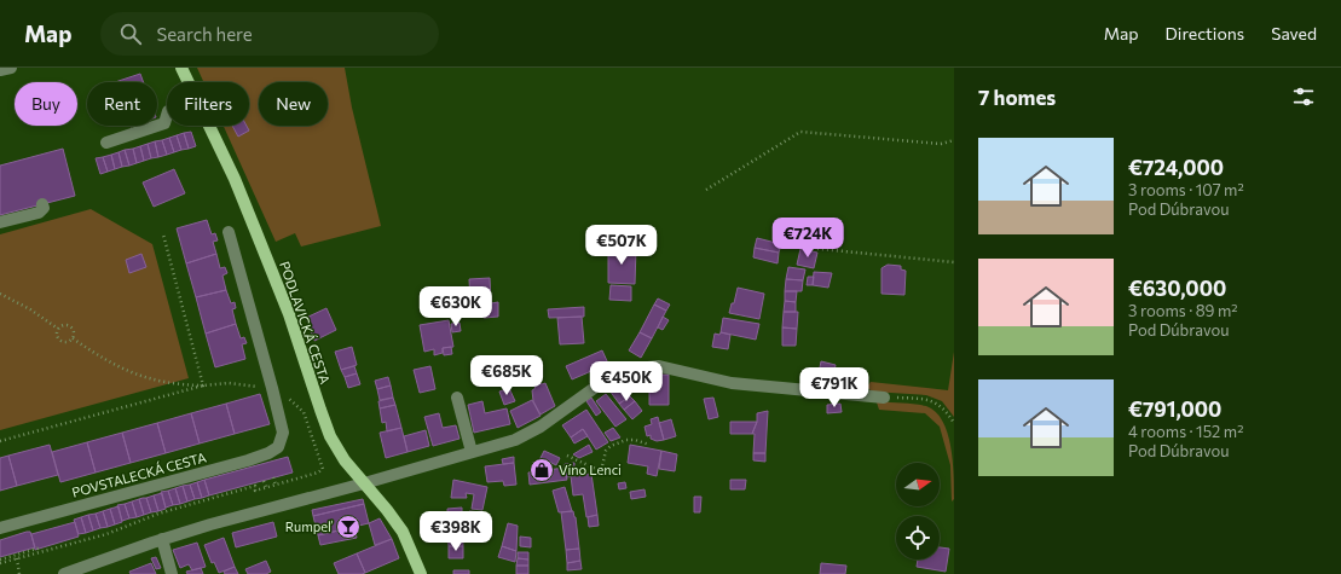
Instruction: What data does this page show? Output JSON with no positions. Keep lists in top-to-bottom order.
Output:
{
  "streets": {
    "main road": ["PODLAVICKÁ CESTA"],
    "street": ["POVSTALECKÁ CESTA"]
  },
  "places": {
    "shop": ["Víno Lenci"],
    "bar": ["Rumpeľ"]
  },
  "north": "right",
  "page": {
    "header": "Map",
    "search": "Search here",
    "nav": ["Map", "Directions", "Saved"],
    "heading": "7 homes",
    "chip": [
      "Buy",
      "Rent",
      "Filters",
      "New"
    ],
    "list": [
      {
        "name": "€724,000",
        "note": "3 rooms · 107 m² · Pod Dúbravou"
      },
      {
        "name": "€630,000",
        "note": "3 rooms · 89 m² · Pod Dúbravou"
      },
      {
        "name": "€791,000",
        "note": "4 rooms · 152 m² · Pod Dúbravou"
      }
    ],
    "price": [
      "€724K",
      "€507K",
      "€630K",
      "€685K",
      "€450K",
      "€791K",
      "€398K"
    ]
  }
}
